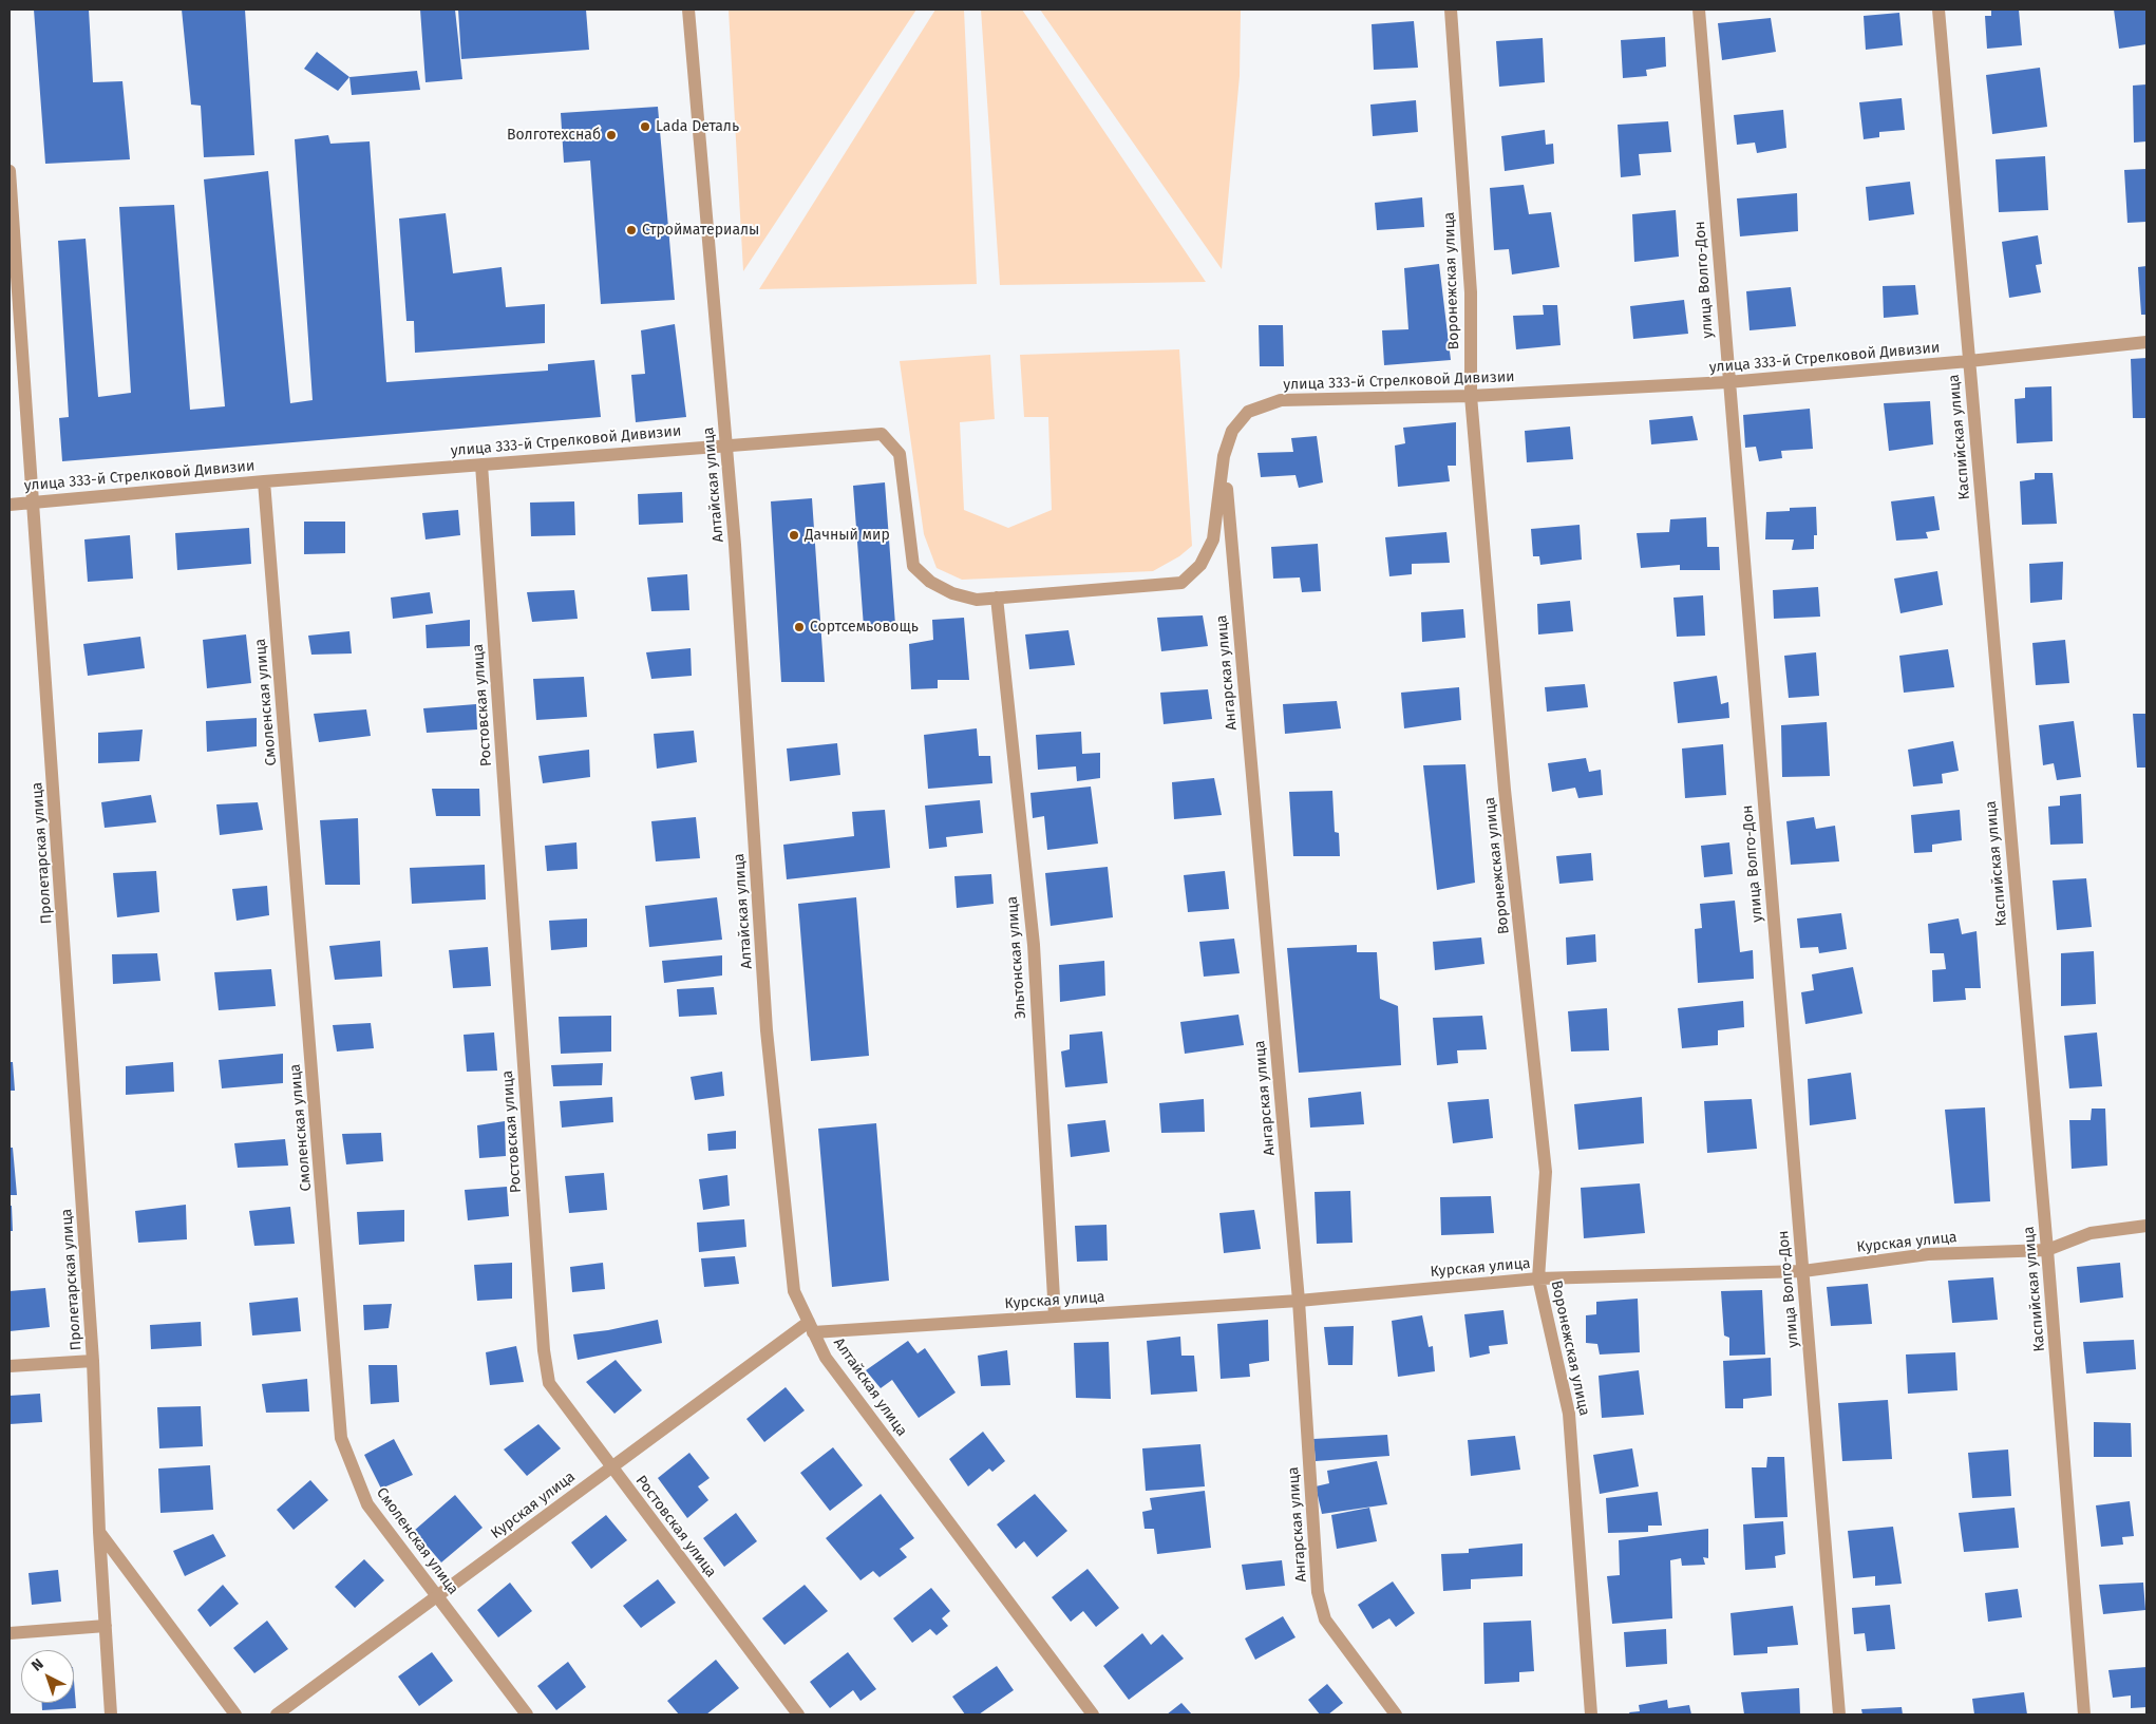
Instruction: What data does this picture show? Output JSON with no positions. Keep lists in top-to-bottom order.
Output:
{
  "streets": {
    "street": [
      "улица Волго-Дон",
      "Воронежская улица",
      "улица 333-й Стрелковой Дивизии",
      "Каспийская улица",
      "Алтайская улица",
      "Ангарская улица",
      "Смоленская улица",
      "Ростовская улица",
      "Пролетарская улица",
      "Эльтонская улица",
      "Курская улица"
    ]
  },
  "crossings": [
    ["улица Волго-Дон", "улица 333-й Стрелковой Дивизии"],
    ["улица Волго-Дон", "Курская улица"],
    ["Воронежская улица", "улица 333-й Стрелковой Дивизии"],
    ["Воронежская улица", "Курская улица"],
    ["улица 333-й Стрелковой Дивизии", "Каспийская улица"],
    ["улица 333-й Стрелковой Дивизии", "Алтайская улица"],
    ["улица 333-й Стрелковой Дивизии", "Ангарская улица"],
    ["улица 333-й Стрелковой Дивизии", "Смоленская улица"],
    ["улица 333-й Стрелковой Дивизии", "Ростовская улица"],
    ["улица 333-й Стрелковой Дивизии", "Пролетарская улица"],
    ["улица 333-й Стрелковой Дивизии", "Эльтонская улица"],
    ["Каспийская улица", "Курская улица"],
    ["Алтайская улица", "Курская улица"],
    ["Ангарская улица", "Курская улица"],
    ["Смоленская улица", "Курская улица"],
    ["Ростовская улица", "Курская улица"],
    ["Эльтонская улица", "Курская улица"]
  ],
  "places": [
    "Lada Dеталь",
    "Волготехснаб",
    "Стройматериалы",
    "Дачный мир",
    "Сортсемьовощь"
  ],
  "north": "top left"
}
